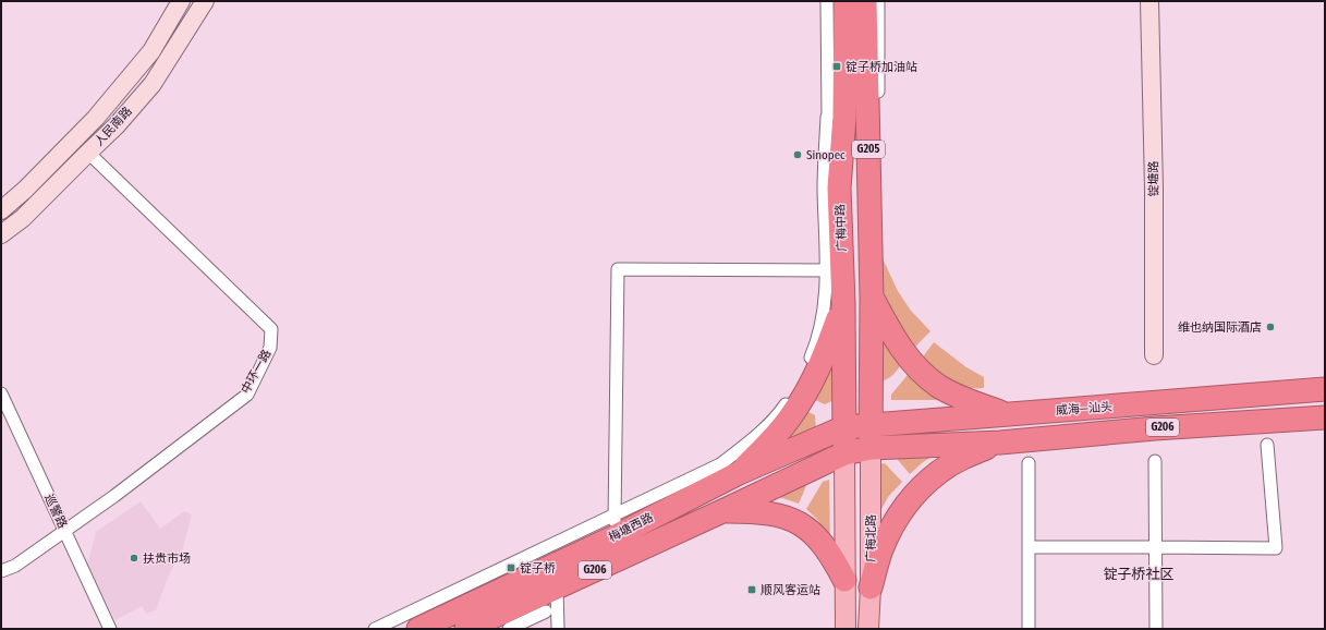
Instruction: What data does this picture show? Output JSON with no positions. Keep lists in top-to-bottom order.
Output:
{
  "streets": {
    "highway": [
      "G205",
      "广梅中路",
      "威海—汕头",
      "G206",
      "梅塘西路"
    ],
    "main road": ["广梅北路"],
    "street": [
      "人民南路",
      "锭塘路",
      "中环一路",
      "巡警路"
    ]
  },
  "crossings": [
    ["人民南路", "中环一路"],
    ["G205", "威海—汕头"],
    ["G205", "广梅北路"],
    ["广梅中路", "威海—汕头"],
    ["广梅中路", "梅塘西路"],
    ["中环一路", "巡警路"],
    ["威海—汕头", "梅塘西路"],
    ["威海—汕头", "广梅北路"]
  ],
  "districts": ["锭子桥社区"],
  "places": {
    "transit": ["锭子桥加油站", "锭子桥", "顺风客运站"],
    "other": ["Sinopec", "维也纳国际酒店", "扶贵市场"]
  }
}
